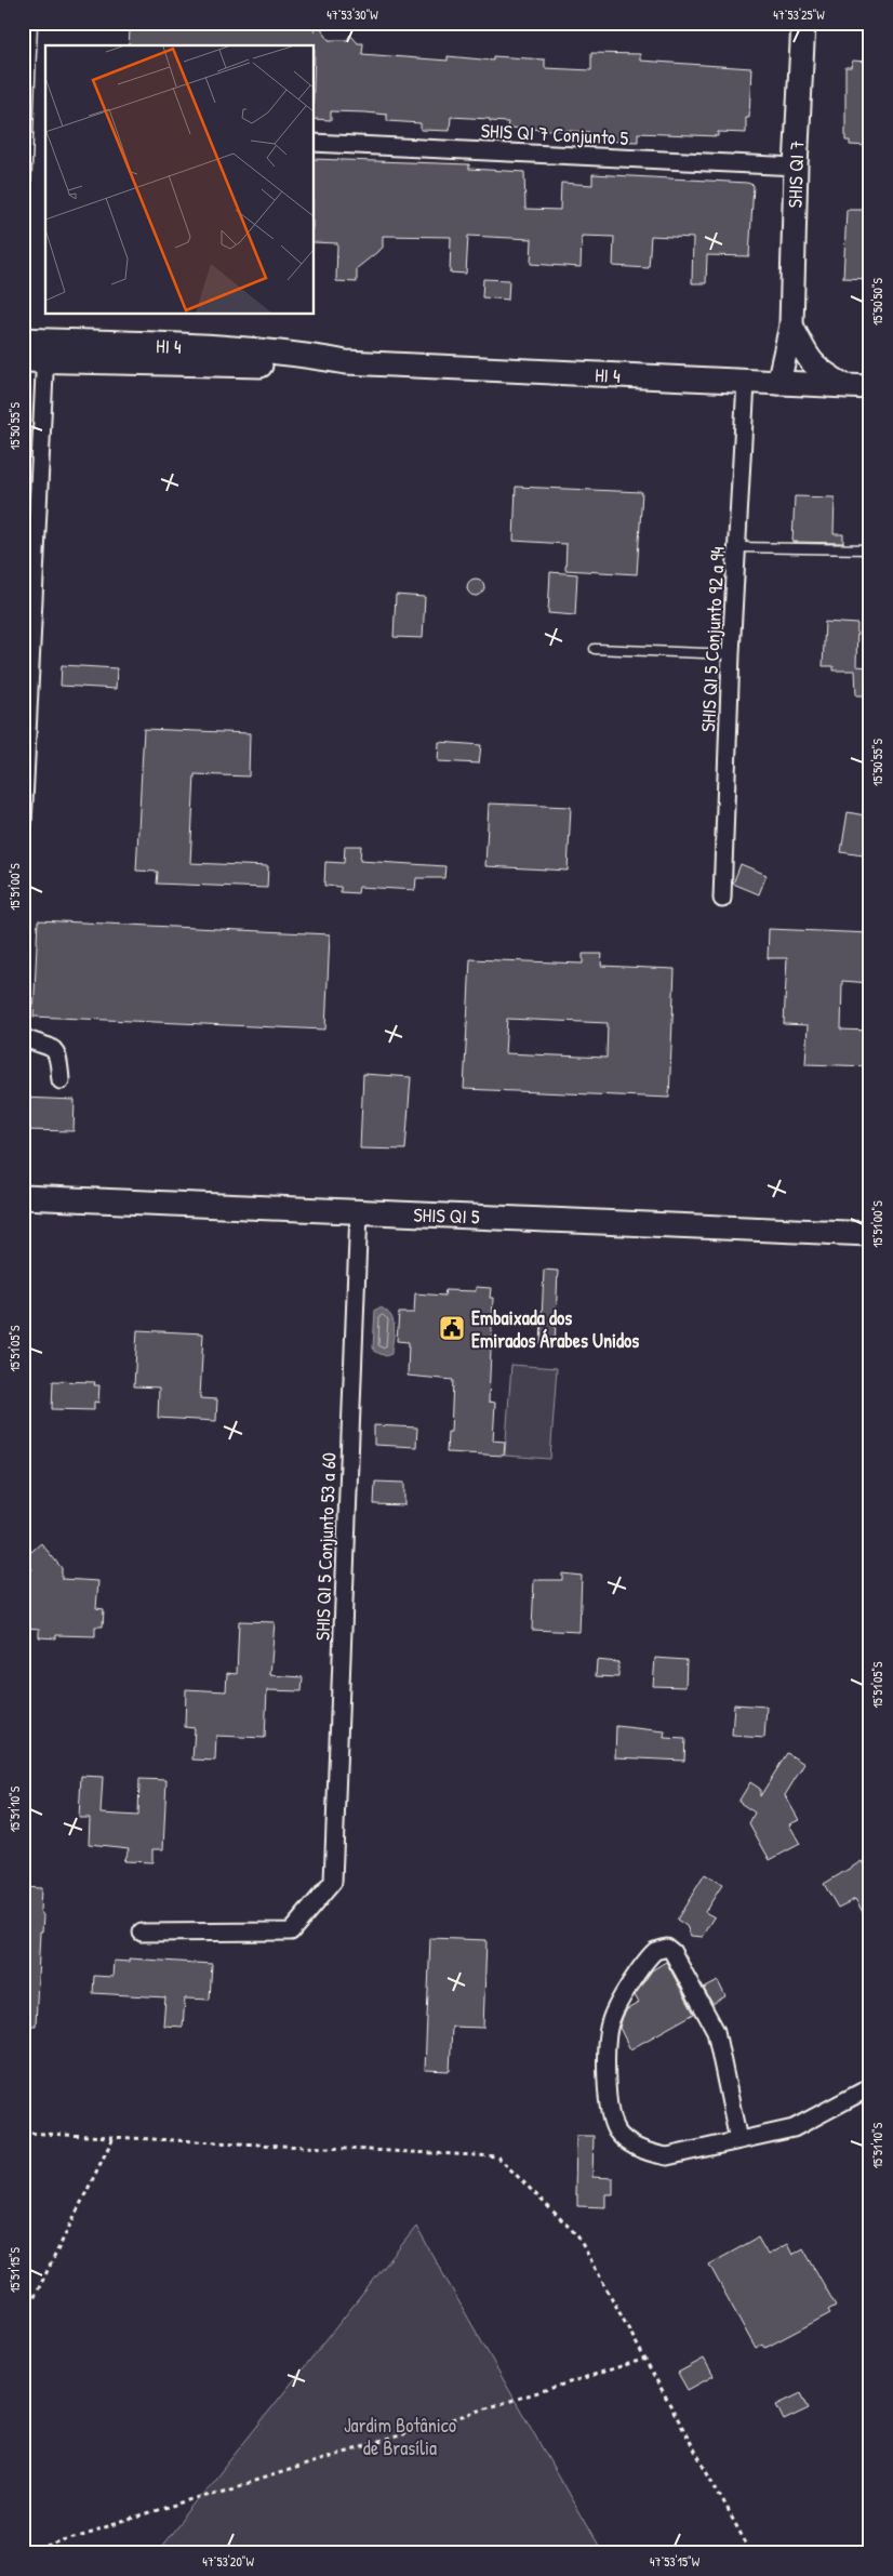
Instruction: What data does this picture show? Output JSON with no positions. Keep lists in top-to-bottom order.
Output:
{
  "streets": {
    "street": [
      "SHIS QI 7 Conjunto 5",
      "SHIS QI 7",
      "HI 4",
      "SHIS QI 5 Conjunto 92 a 94",
      "SHIS QI 5",
      "SHIS QI 5 Conjunto 53 a 60"
    ]
  },
  "crossings": [
    ["SHIS QI 7 Conjunto 5", "SHIS QI 7"],
    ["SHIS QI 7", "HI 4"],
    ["HI 4", "SHIS QI 5 Conjunto 92 a 94"],
    ["SHIS QI 5", "SHIS QI 5 Conjunto 53 a 60"]
  ],
  "parks": ["Jardim Botânico de Brasília"],
  "places": {
    "public building": ["Embaixada dos Emirados Árabes Unidos"]
  },
  "coordinates": [
    "47°53'30\"W",
    "47°53'25\"W",
    "15°50'50\"S",
    "15°50'55\"S",
    "15°51'00\"S",
    "15°51'05\"S",
    "15°51'10\"S",
    "15°51'15\"S",
    "47°53'20\"W",
    "47°53'15\"W"
  ]
}
